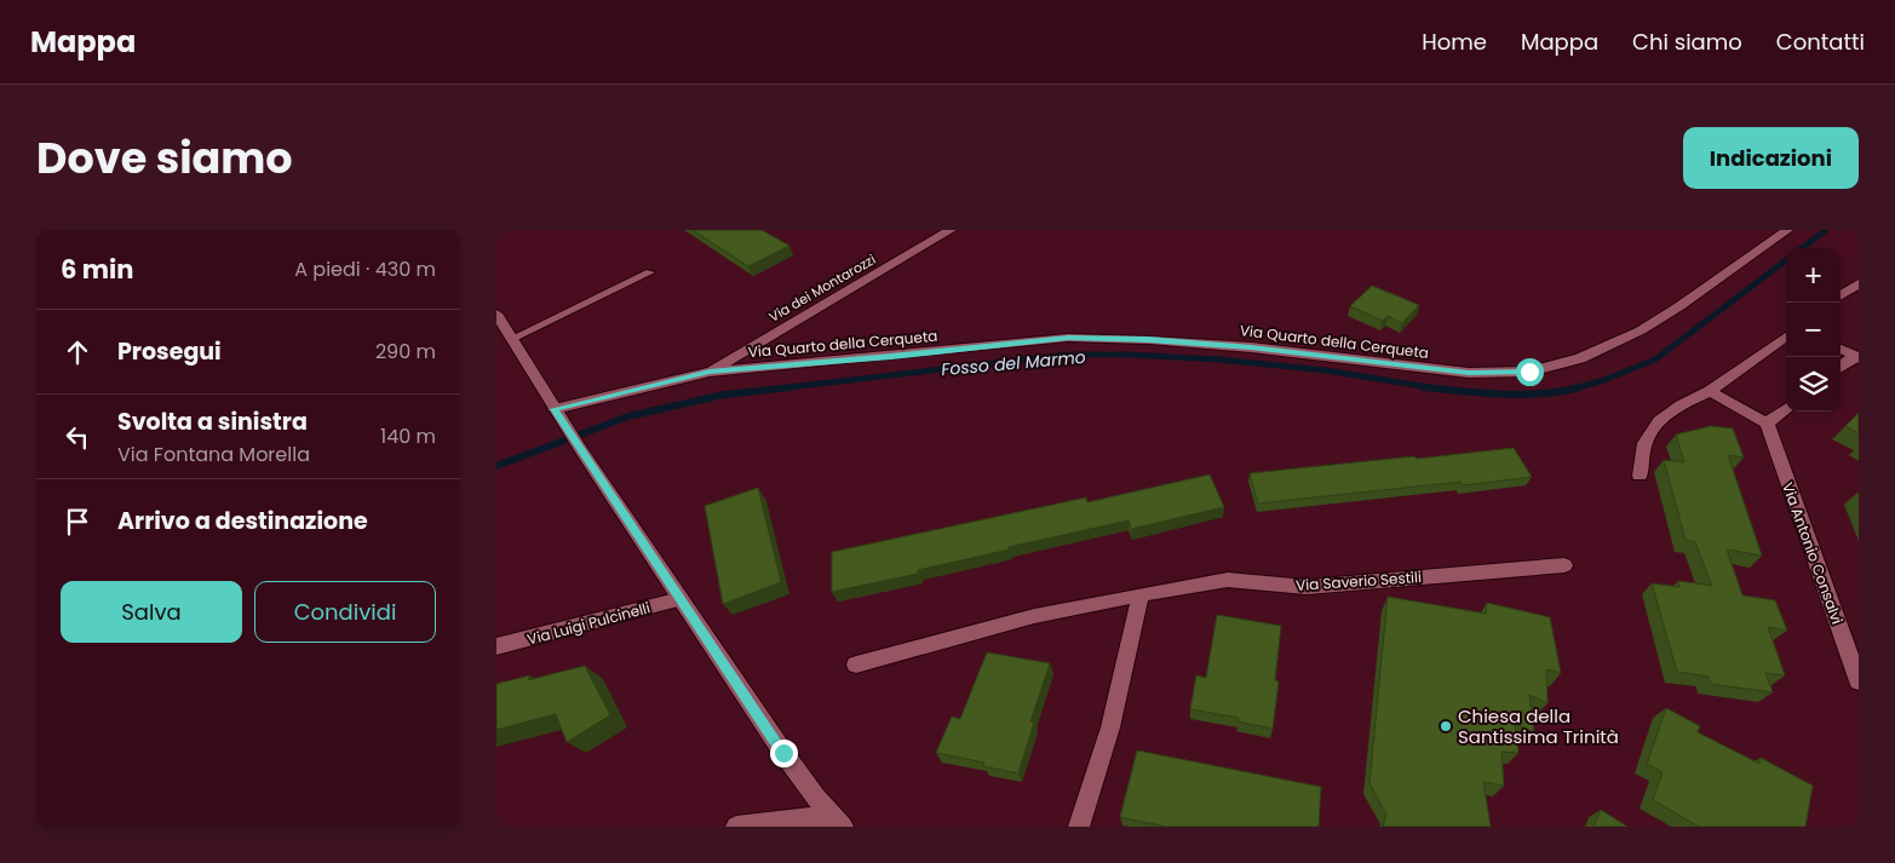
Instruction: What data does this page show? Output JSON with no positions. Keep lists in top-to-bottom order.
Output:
{
  "streets": {
    "street": [
      "Via dei Montarozzi",
      "Via Quarto della Cerqueta",
      "Via Antonio Consalvi",
      "Via Saverio Sestili",
      "Via Luigi Pulcinelli"
    ]
  },
  "crossings": [
    ["Via dei Montarozzi", "Via Quarto della Cerqueta"]
  ],
  "water": ["Fosso del Marmo"],
  "places": ["Chiesa della Santissima Trinità"],
  "page": {
    "header": "Mappa",
    "nav": [
      "Home",
      "Mappa",
      "Chi siamo",
      "Contatti"
    ],
    "title": "Dove siamo",
    "buttons": [
      "Indicazioni",
      ["Salva", "Condividi"]
    ],
    "heading": ["6 min", "A piedi · 430 m"],
    "map_buttons": ["+", "−"],
    "list": [
      ["Prosegui", "290 m"],
      ["Svolta a sinistra", "Via Fontana Morella", "140 m"],
      "Arrivo a destinazione"
    ]
  }
}
